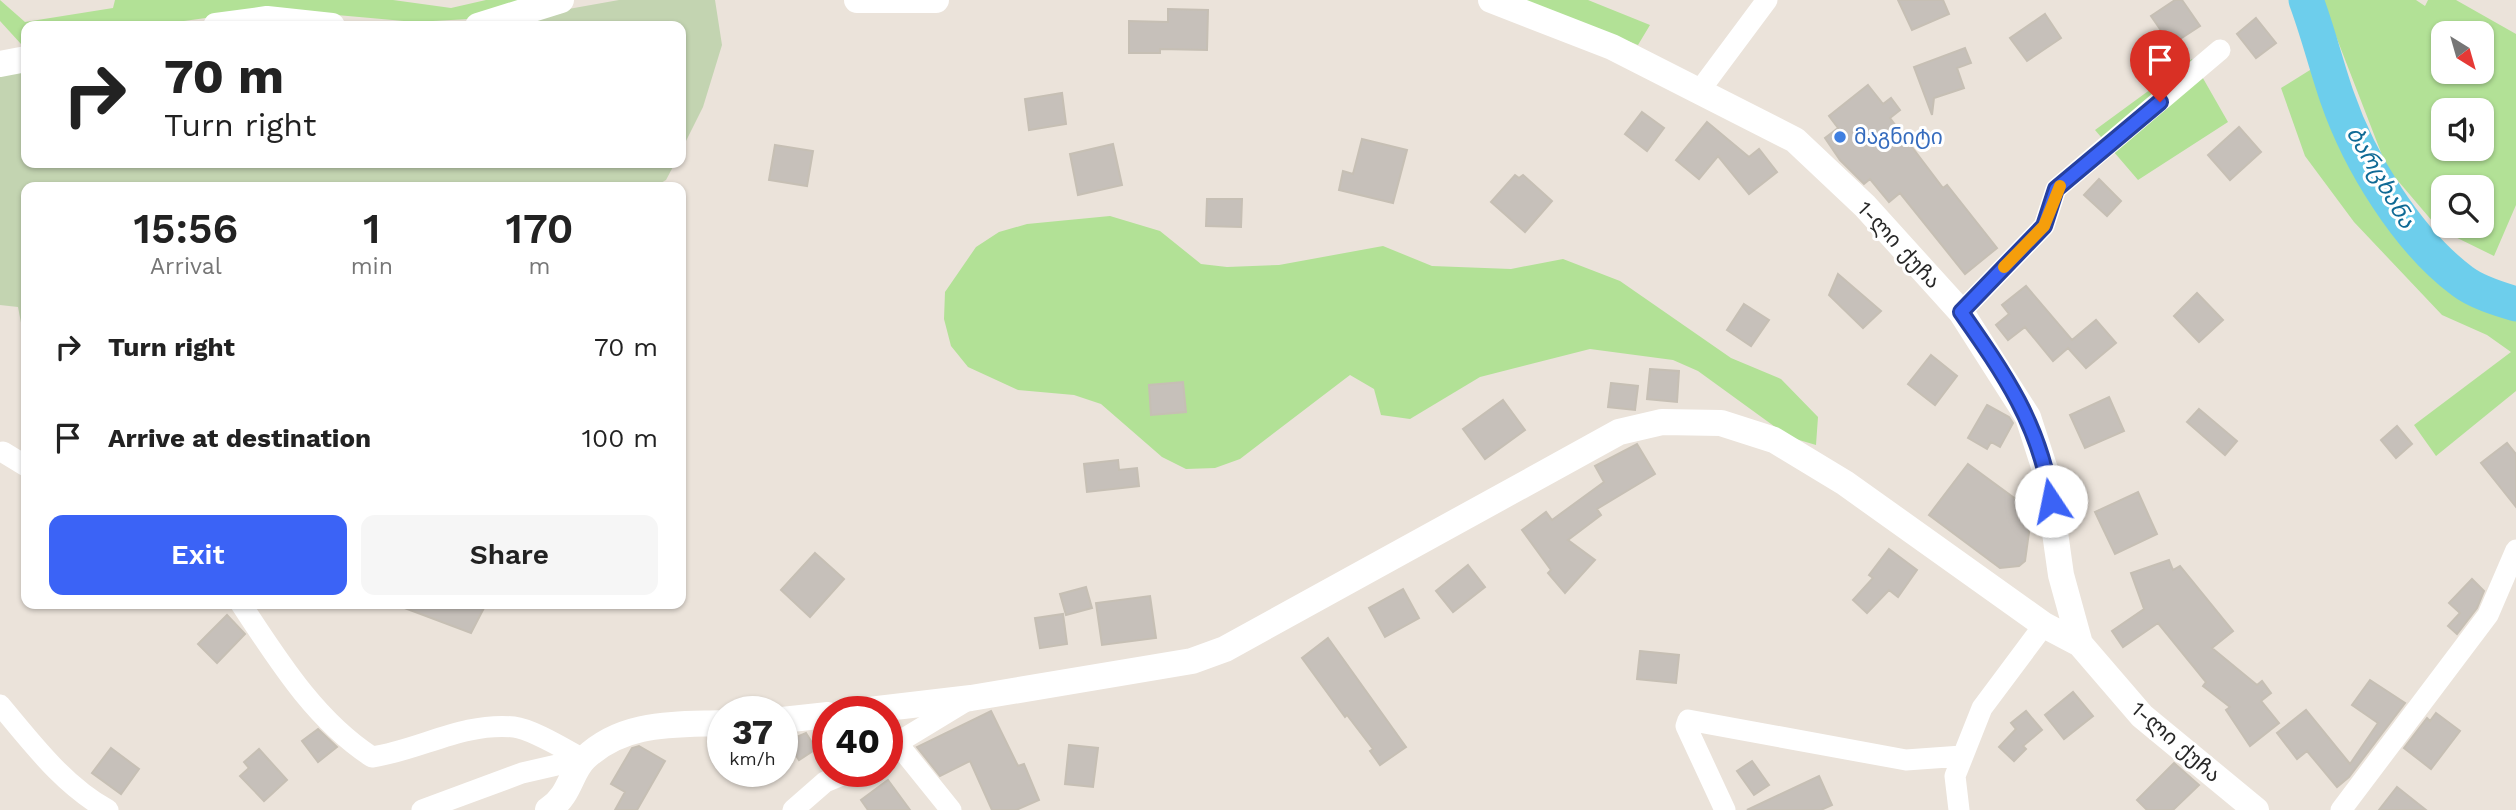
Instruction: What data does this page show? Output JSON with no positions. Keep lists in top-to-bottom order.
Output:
{
  "streets": {
    "street": ["1-ლი ქუჩა"]
  },
  "water": ["ბარცხანა"],
  "places": ["მაგნიტი"],
  "north": "bottom right",
  "page": {
    "turn": ["70 m", "Turn right"],
    "eta": [
      "15:56",
      "Arrival",
      "1",
      "min",
      "170",
      "m"
    ],
    "list": [
      {
        "name": "Turn right",
        "value": "70 m"
      },
      {
        "name": "Arrive at destination",
        "value": "100 m"
      }
    ],
    "buttons": ["Exit", "Share"],
    "speed": "37 km/h",
    "limit": "40"
  }
}
